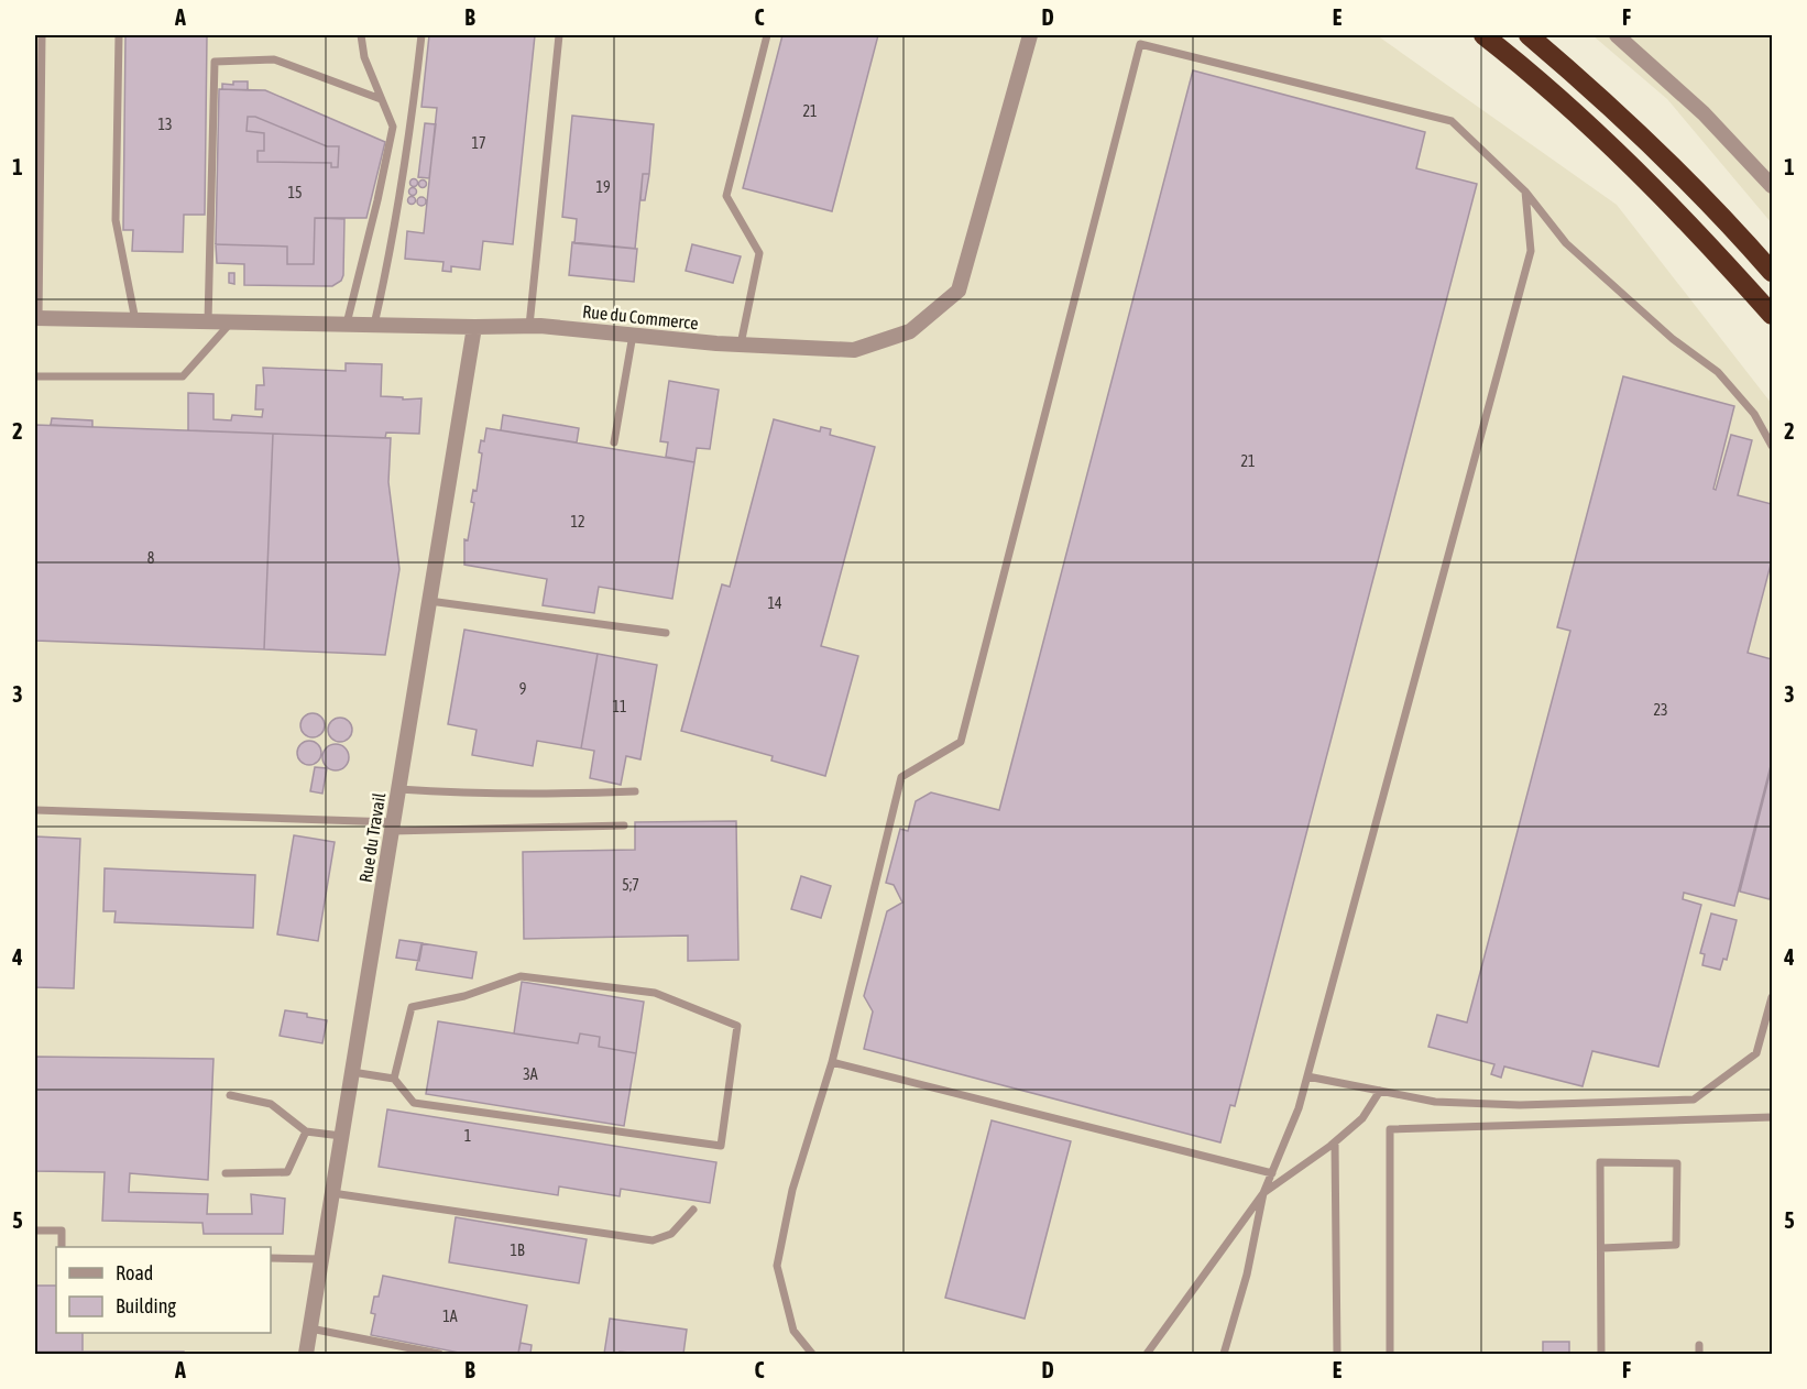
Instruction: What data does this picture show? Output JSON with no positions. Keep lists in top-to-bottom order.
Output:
{
  "streets": {
    "street": ["Rue du Commerce", "Rue du Travail"]
  },
  "crossings": [
    ["Rue du Commerce", "Rue du Travail"]
  ],
  "house_numbers": [
    "21",
    "13",
    "17",
    "19",
    "15",
    "21",
    "12",
    "8",
    "14",
    "9",
    "11",
    "23",
    "5;7",
    "3A",
    "1",
    "1B",
    "1A"
  ],
  "legend": ["Road", "Building"],
  "grid": {
    "columns": [
      "A",
      "B",
      "C",
      "D",
      "E",
      "F"
    ],
    "rows": [
      "1",
      "2",
      "3",
      "4",
      "5"
    ]
  }
}
